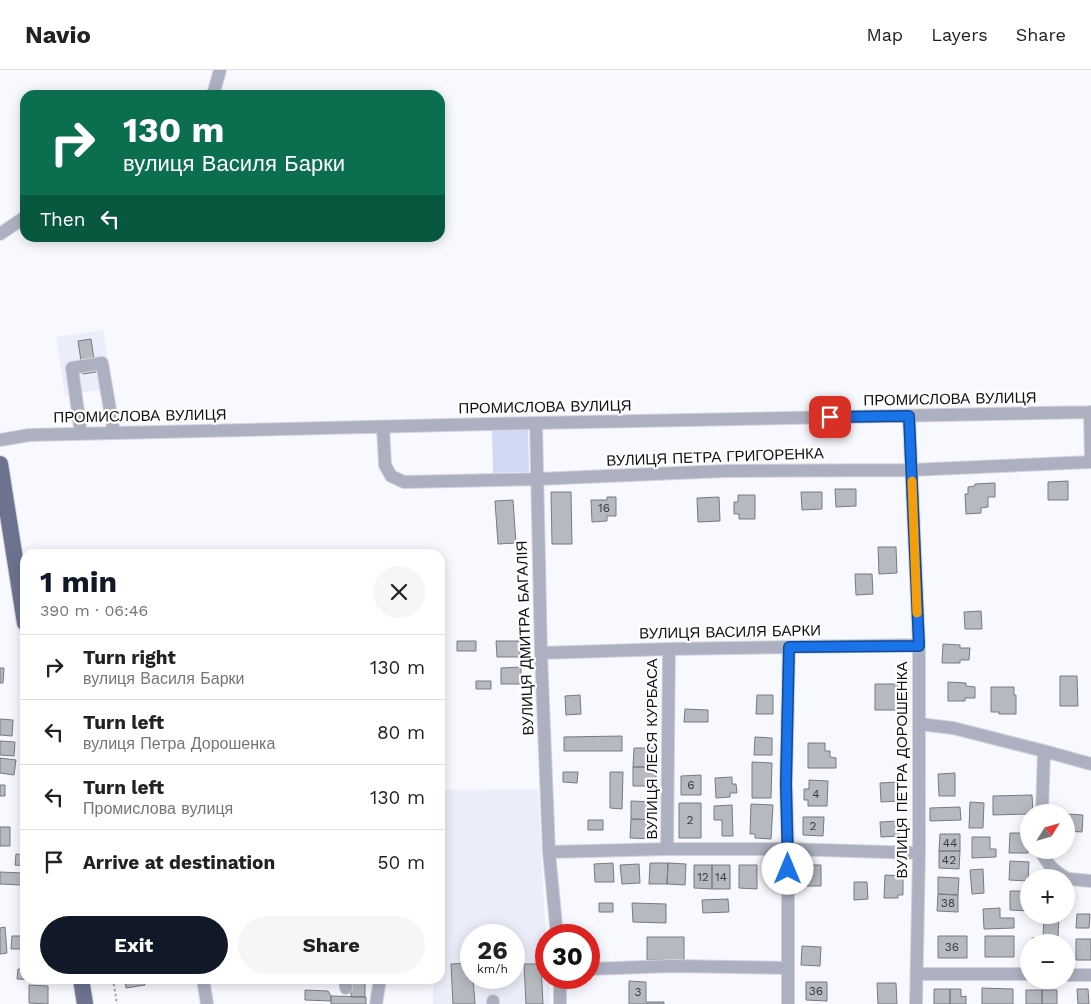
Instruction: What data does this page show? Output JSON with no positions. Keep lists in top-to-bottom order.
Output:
{
  "streets": {
    "street": [
      "ПРОМИСЛОВА ВУЛИЦЯ",
      "ВУЛИЦЯ ПЕТРА ГРИГОРЕНКА",
      "ВУЛИЦЯ ВАСИЛЯ БАРКИ",
      "ВУЛИЦЯ ДМИТРА БАГАЛІЯ",
      "ВУЛИЦЯ ЛЕСЯ КУРБАСА",
      "ВУЛИЦЯ ПЕТРА ДОРОШЕНКА"
    ]
  },
  "crossings": [
    ["ПРОМИСЛОВА ВУЛИЦЯ", "ВУЛИЦЯ ПЕТРА ГРИГОРЕНКА"],
    ["ПРОМИСЛОВА ВУЛИЦЯ", "ВУЛИЦЯ ДМИТРА БАГАЛІЯ"],
    ["ПРОМИСЛОВА ВУЛИЦЯ", "ВУЛИЦЯ ПЕТРА ДОРОШЕНКА"],
    ["ВУЛИЦЯ ПЕТРА ГРИГОРЕНКА", "ВУЛИЦЯ ДМИТРА БАГАЛІЯ"],
    ["ВУЛИЦЯ ПЕТРА ГРИГОРЕНКА", "ВУЛИЦЯ ПЕТРА ДОРОШЕНКА"],
    ["ВУЛИЦЯ ВАСИЛЯ БАРКИ", "ВУЛИЦЯ ДМИТРА БАГАЛІЯ"],
    ["ВУЛИЦЯ ВАСИЛЯ БАРКИ", "ВУЛИЦЯ ЛЕСЯ КУРБАСА"],
    ["ВУЛИЦЯ ВАСИЛЯ БАРКИ", "ВУЛИЦЯ ПЕТРА ДОРОШЕНКА"]
  ],
  "house_numbers": [
    "16",
    "6",
    "4",
    "2",
    "2",
    "44",
    "42",
    "12",
    "14",
    "38",
    "36",
    "36",
    "3"
  ],
  "north": "top right",
  "page": {
    "header": "Navio",
    "nav": ["Map", "Layers", "Share"],
    "turn": ["130 m", "вулиця Василя Барки"],
    "then": "Then",
    "heading": ["1 min", "390 m · 06:46"],
    "list": [
      {
        "name": "Turn right",
        "note": "вулиця Василя Барки",
        "value": "130 m"
      },
      {
        "name": "Turn left",
        "note": "вулиця Петра Дорошенка",
        "value": "80 m"
      },
      {
        "name": "Turn left",
        "note": "Промислова вулиця",
        "value": "130 m"
      },
      {
        "name": "Arrive at destination",
        "value": "50 m"
      }
    ],
    "map_buttons": ["+", "−"],
    "buttons": ["Exit", "Share"],
    "speed": "26 km/h",
    "limit": "30"
  }
}
